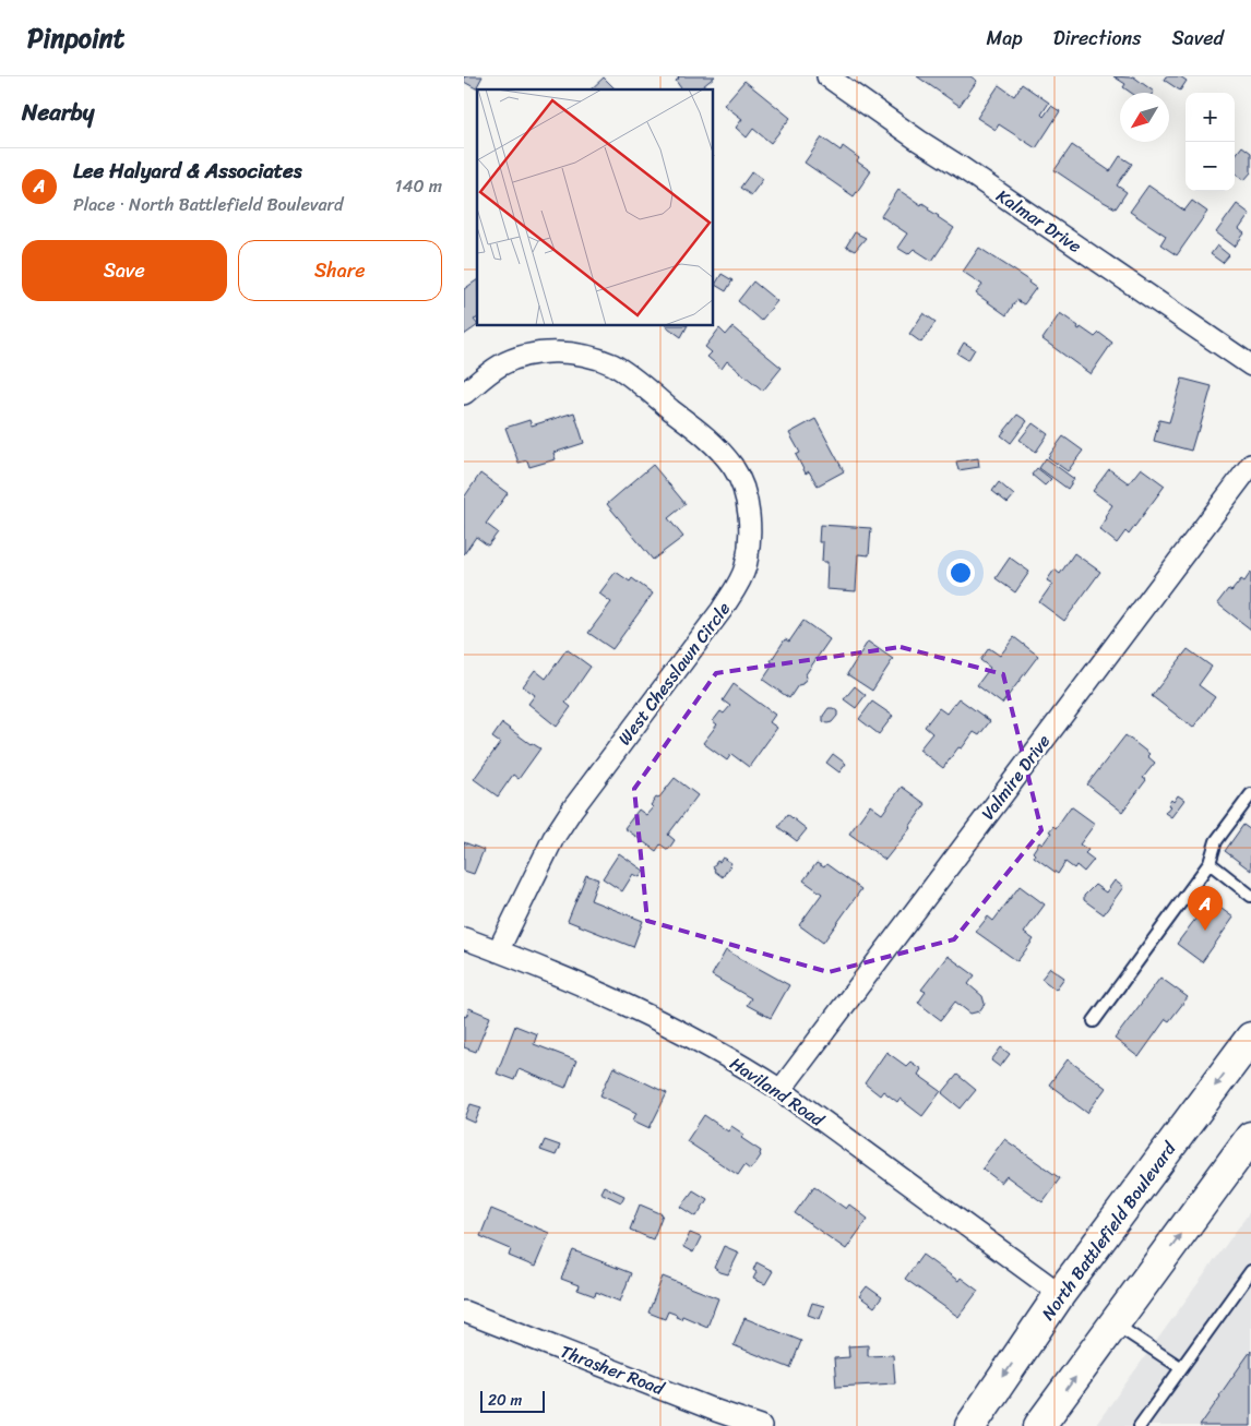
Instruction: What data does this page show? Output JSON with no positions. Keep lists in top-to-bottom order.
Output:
{
  "streets": {
    "main road": ["North Battlefield Boulevard"],
    "street": [
      "Kalmar Drive",
      "West Chesslawn Circle",
      "Valmire Drive",
      "Haviland Road",
      "Thrasher Road"
    ]
  },
  "crossings": [
    ["West Chesslawn Circle", "Haviland Road"],
    ["Valmire Drive", "Haviland Road"],
    ["Haviland Road", "North Battlefield Boulevard"]
  ],
  "scale_bar": "20 m",
  "north": "bottom left",
  "page": {
    "header": "Pinpoint",
    "nav": ["Map", "Directions", "Saved"],
    "heading": "Nearby",
    "map_buttons": ["+", "−"],
    "list": [
      {
        "mark": "A",
        "name": "Lee Halyard & Associates",
        "note": "Place · North Battlefield Boulevard",
        "value": "140 m"
      }
    ],
    "buttons": ["Save", "Share"],
    "pins": "A",
    "scale": "20 m"
  }
}
